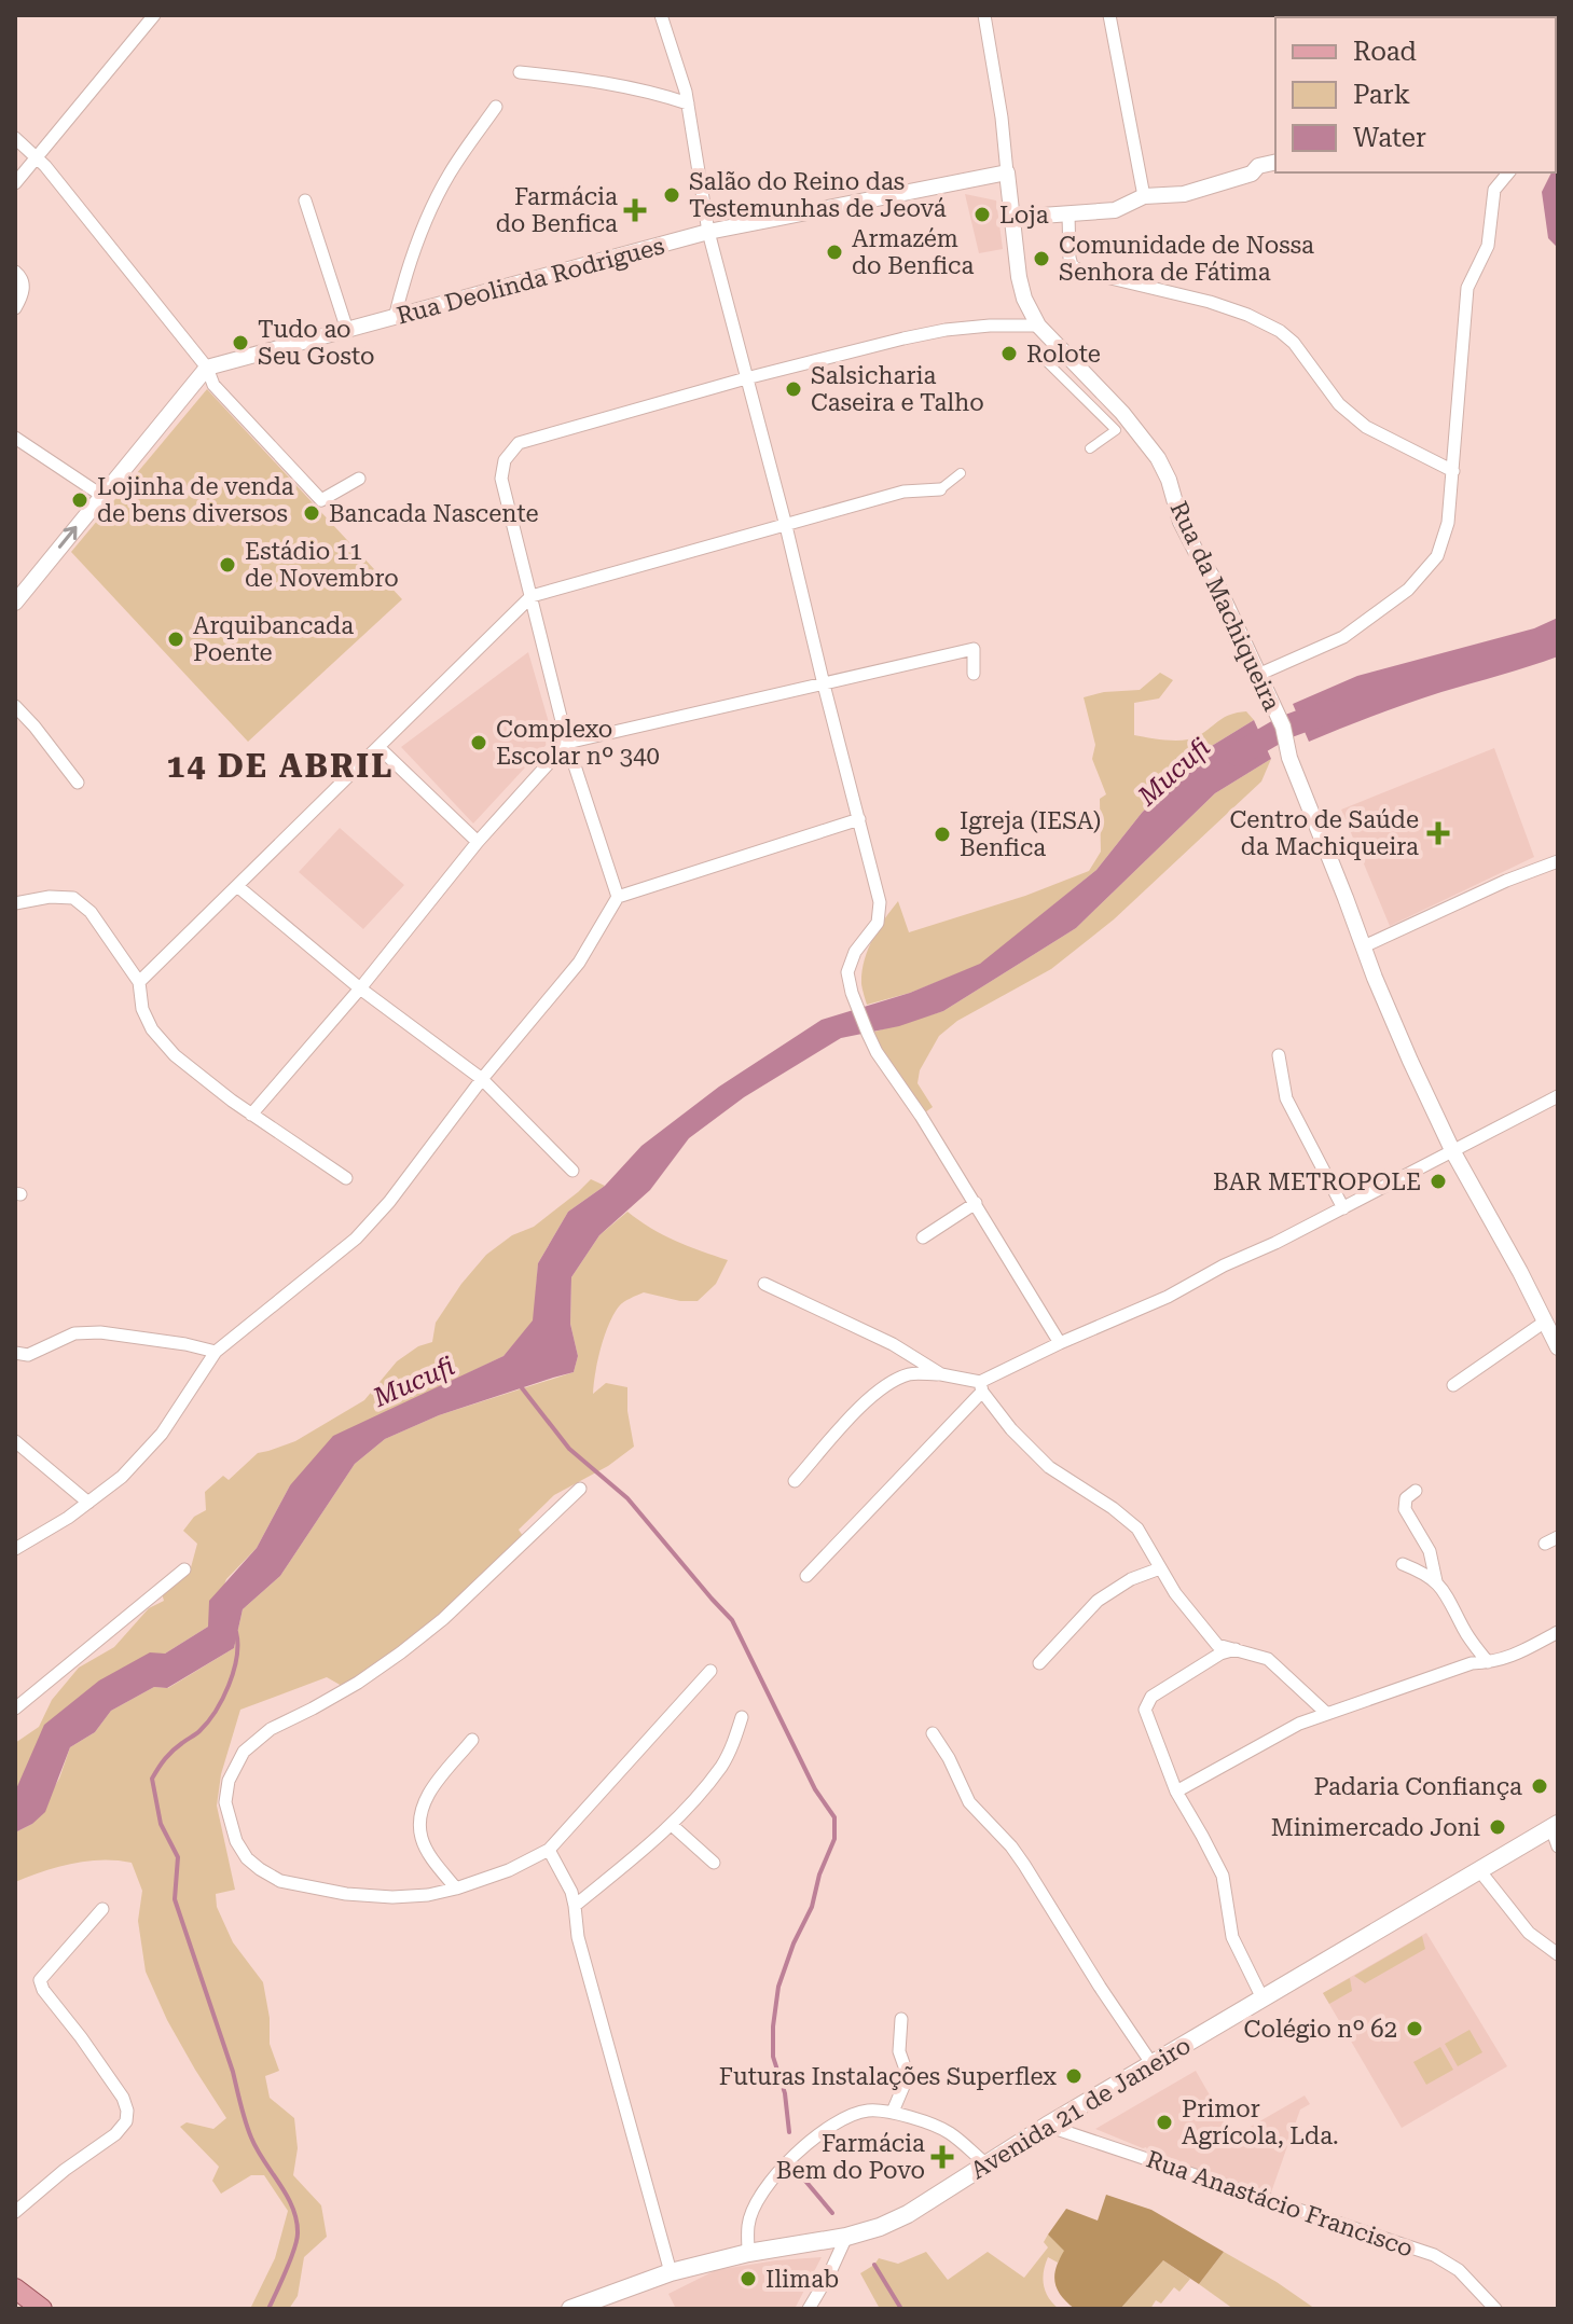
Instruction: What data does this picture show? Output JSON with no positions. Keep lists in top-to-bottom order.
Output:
{
  "streets": {
    "main road": ["Avenida 21 de Janeiro"],
    "street": ["Rua Deolinda Rodrigues", "Rua da Machiqueira", "Rua Anastácio Francisco"]
  },
  "crossings": [
    ["Rua Deolinda Rodrigues", "Rua da Machiqueira"],
    ["Avenida 21 de Janeiro", "Rua Anastácio Francisco"]
  ],
  "districts": ["14 DE ABRIL"],
  "water": ["Mucufi"],
  "places": {
    "other": [
      "Salão do Reino das Testemunhas de Jeová",
      "Loja",
      "Armazém do Benfica",
      "Comunidade de Nossa Senhora de Fátima",
      "Tudo ao Seu Gosto",
      "Rolote",
      "Salsicharia Caseira e Talho",
      "Lojinha de venda de bens diversos",
      "Bancada Nascente",
      "Estádio 11 de Novembro",
      "Arquibancada Poente",
      "Complexo Escolar nº 340",
      "Igreja (IESA) Benfica",
      "BAR METROPOLE",
      "Padaria Confiança",
      "Minimercado Joni",
      "Colégio nº 62",
      "Futuras Instalações Superflex",
      "Primor Agrícola, Lda.",
      "Ilimab"
    ],
    "health": ["Farmácia do Benfica", "Centro de Saúde da Machiqueira", "Farmácia Bem do Povo"]
  },
  "legend": ["Road", "Park", "Water"]
}
